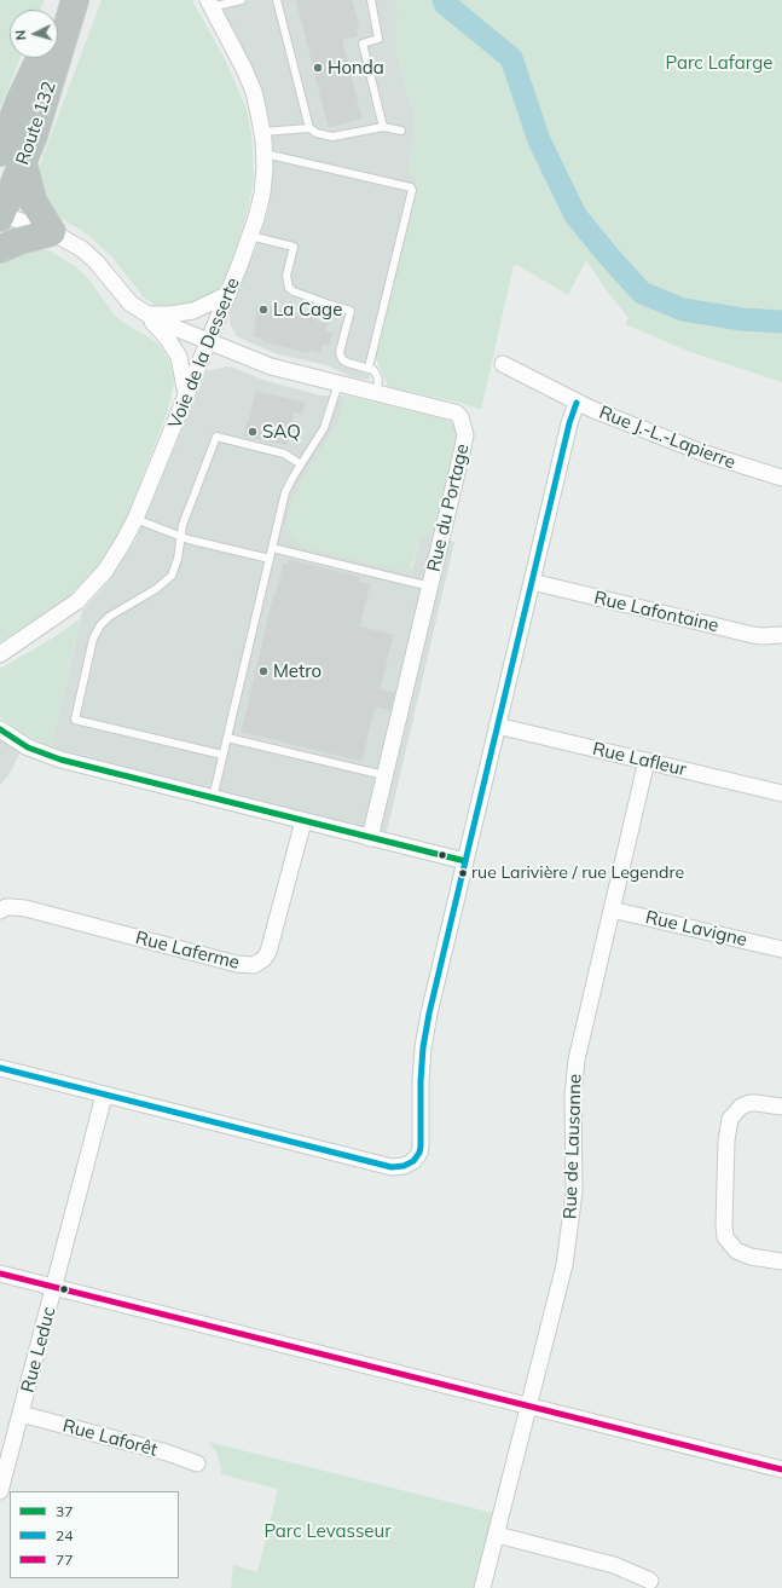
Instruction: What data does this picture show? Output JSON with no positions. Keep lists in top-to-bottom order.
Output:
{
  "streets": {
    "highway": ["Route 132"],
    "street": [
      "Voie de la Desserte",
      "Rue J.-L.-Lapierre",
      "Rue du Portage",
      "Rue Lafontaine",
      "Rue Lafleur",
      "Rue Lavigne",
      "Rue Laferme",
      "Rue de Lausanne",
      "Rue Leduc",
      "Rue Laforêt"
    ]
  },
  "crossings": [
    ["Route 132", "Rue du Portage"],
    ["Voie de la Desserte", "Rue du Portage"],
    ["Rue Lafleur", "Rue de Lausanne"],
    ["Rue Lavigne", "Rue de Lausanne"],
    ["Rue Leduc", "Rue Laforêt"]
  ],
  "parks": ["Parc Lafarge", "Parc Levasseur"],
  "places": [
    "Honda",
    "La Cage",
    "SAQ",
    "Metro",
    "rue Larivière / rue Legendre"
  ],
  "lines": ["transit line 24", "transit line 37", "transit line 77"],
  "legend": ["37", "24", "77"],
  "north": "left"
}
